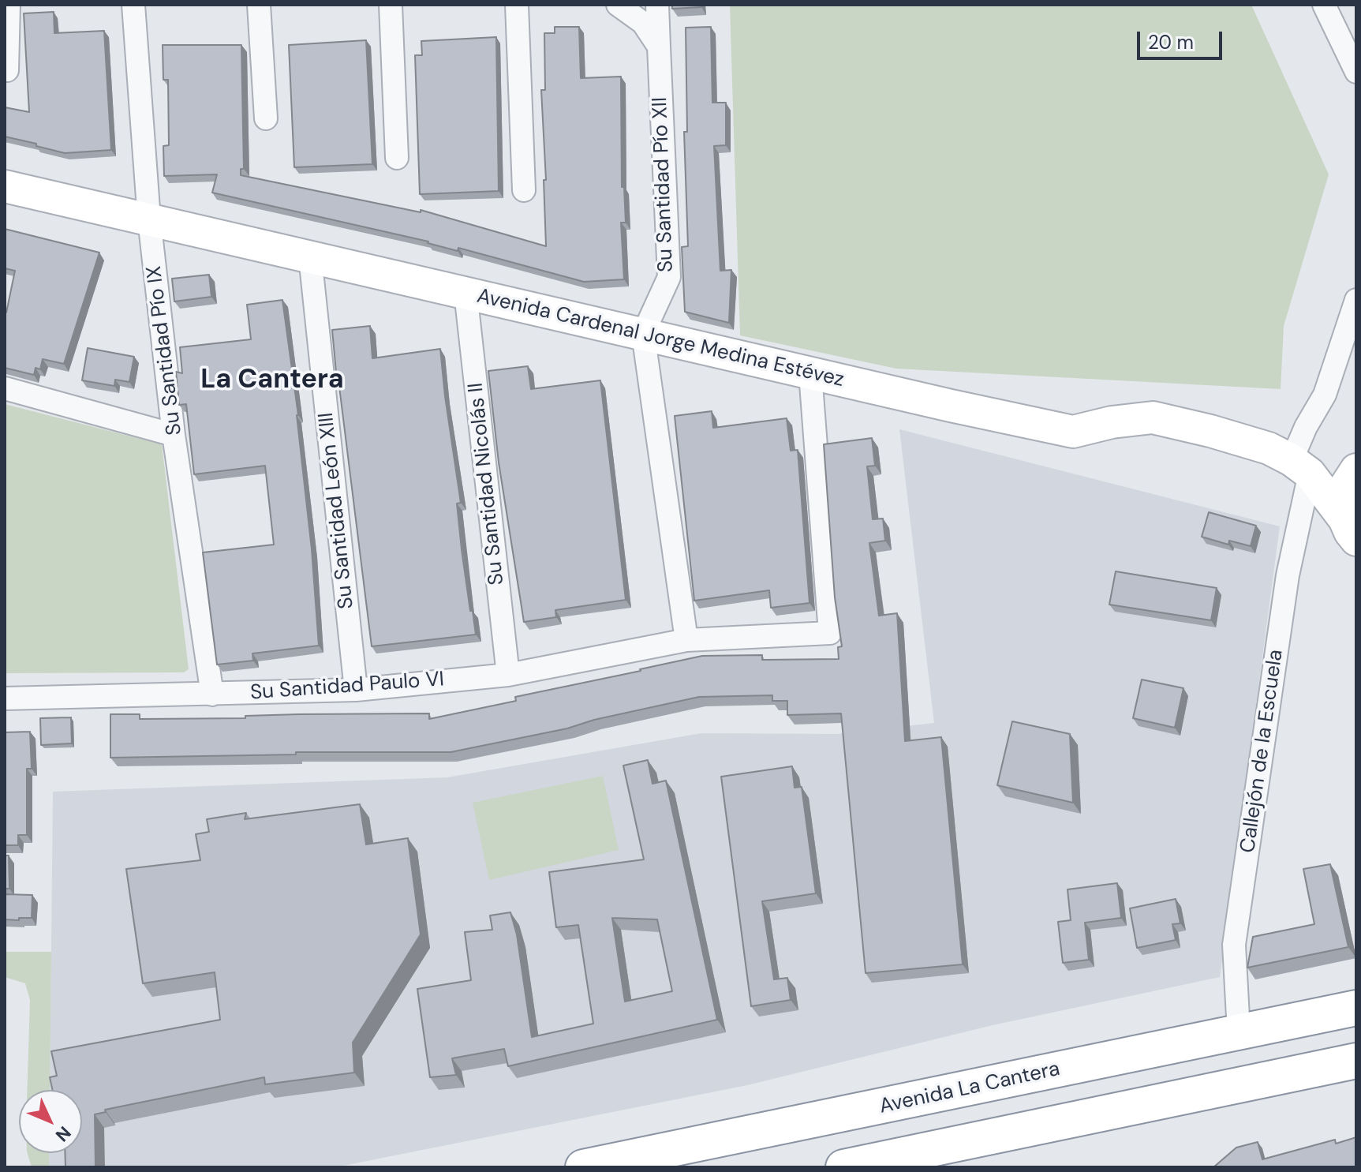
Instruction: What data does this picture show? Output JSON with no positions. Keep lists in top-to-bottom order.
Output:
{
  "streets": {
    "highway": ["Avenida La Cantera"],
    "street": [
      "Su Santidad Pío XII",
      "Avenida Cardenal Jorge Medina Estévez",
      "Su Santidad Pío IX",
      "Su Santidad Nicolás II",
      "Su Santidad León XIII",
      "Su Santidad Paulo VI",
      "Callejón de la Escuela"
    ]
  },
  "crossings": [
    ["Su Santidad Pío XII", "Avenida Cardenal Jorge Medina Estévez"],
    ["Avenida Cardenal Jorge Medina Estévez", "Su Santidad Pío IX"],
    ["Avenida Cardenal Jorge Medina Estévez", "Su Santidad Nicolás II"],
    ["Avenida Cardenal Jorge Medina Estévez", "Su Santidad León XIII"],
    ["Avenida Cardenal Jorge Medina Estévez", "Su Santidad Paulo VI"],
    ["Avenida Cardenal Jorge Medina Estévez", "Callejón de la Escuela"],
    ["Su Santidad Pío IX", "Su Santidad Paulo VI"],
    ["Su Santidad Nicolás II", "Su Santidad Paulo VI"],
    ["Su Santidad León XIII", "Su Santidad Paulo VI"],
    ["Callejón de la Escuela", "Avenida La Cantera"]
  ],
  "districts": ["La Cantera"],
  "scale_bar": "20 m",
  "north": "bottom right"
}
